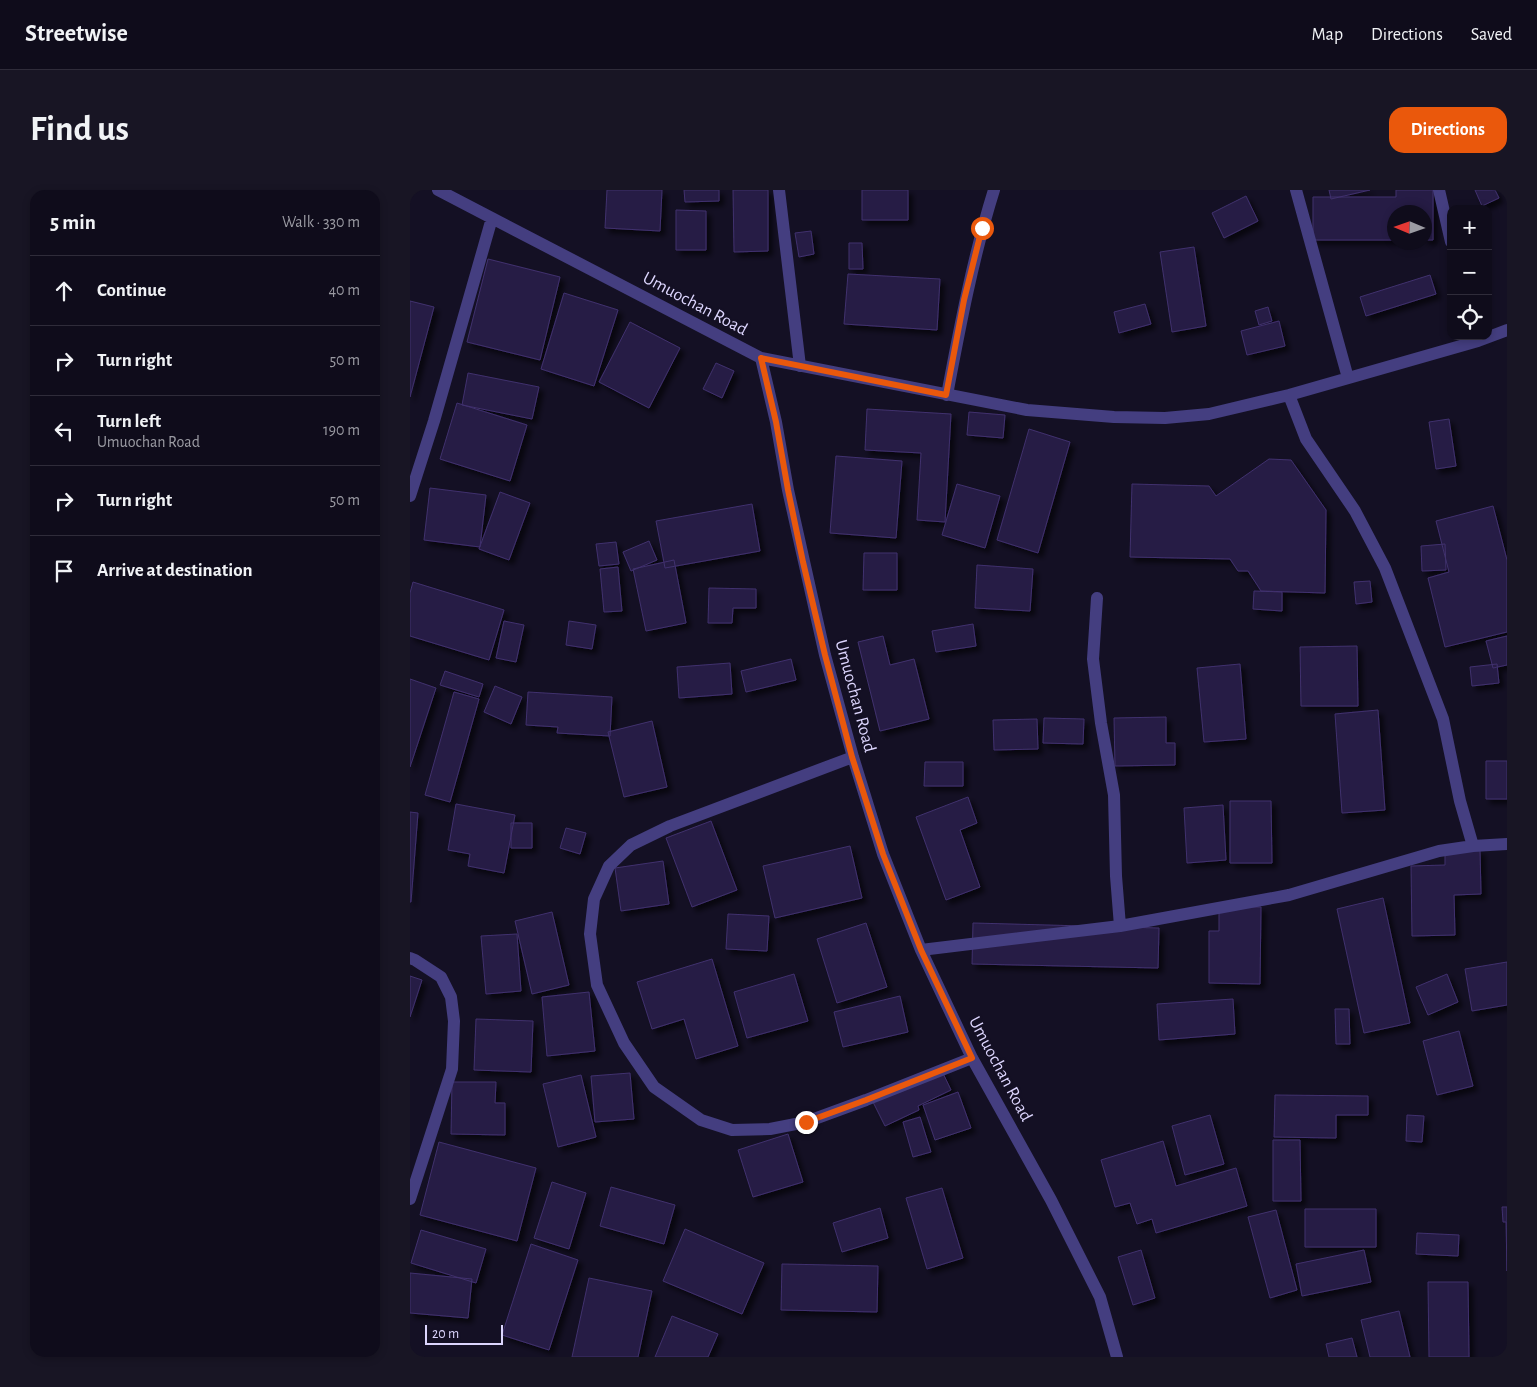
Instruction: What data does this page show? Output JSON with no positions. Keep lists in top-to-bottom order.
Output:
{
  "streets": {
    "street": ["Umuochan Road"]
  },
  "scale_bar": "20 m",
  "north": "left",
  "page": {
    "header": "Streetwise",
    "nav": ["Map", "Directions", "Saved"],
    "buttons": "Directions",
    "title": "Find us",
    "heading": ["5 min", "Walk · 330 m"],
    "map_buttons": ["+", "−"],
    "list": [
      ["Continue", "40 m"],
      ["Turn right", "50 m"],
      ["Turn left", "Umuochan Road", "190 m"],
      ["Turn right", "50 m"],
      "Arrive at destination"
    ],
    "scale": "20 m"
  }
}
